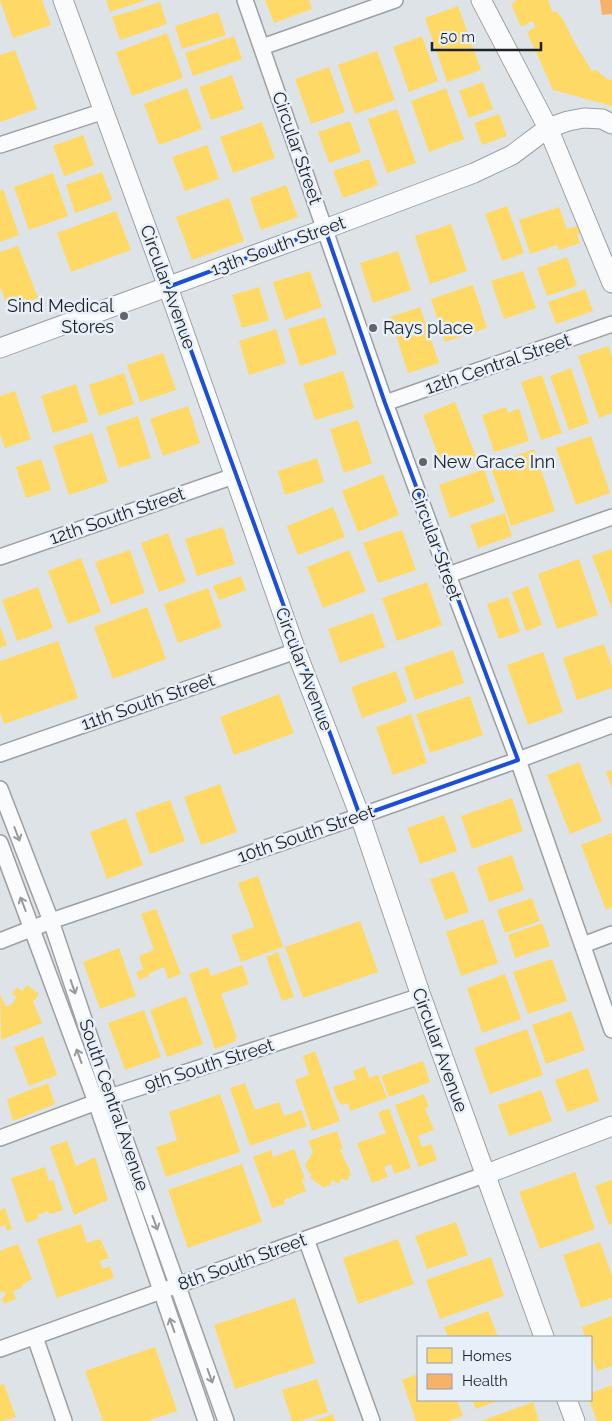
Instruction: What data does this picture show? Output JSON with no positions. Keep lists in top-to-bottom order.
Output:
{
  "streets": {
    "street": [
      "Circular Street",
      "13th South Street",
      "Circular Avenue",
      "12th Central Street",
      "12th South Street",
      "11th South Street",
      "10th South Street",
      "9th South Street",
      "South Central Avenue",
      "8th South Street"
    ]
  },
  "crossings": [
    ["Circular Street", "13th South Street"],
    ["Circular Street", "12th Central Street"],
    ["Circular Street", "10th South Street"],
    ["13th South Street", "Circular Avenue"],
    ["Circular Avenue", "12th South Street"],
    ["Circular Avenue", "11th South Street"],
    ["Circular Avenue", "10th South Street"],
    ["Circular Avenue", "9th South Street"],
    ["Circular Avenue", "8th South Street"],
    ["10th South Street", "South Central Avenue"],
    ["9th South Street", "South Central Avenue"],
    ["South Central Avenue", "8th South Street"]
  ],
  "places": ["Sind Medical Stores", "Rays place", "New Grace Inn"],
  "legend": ["Homes", "Health"],
  "scale_bar": "50 m"
}
